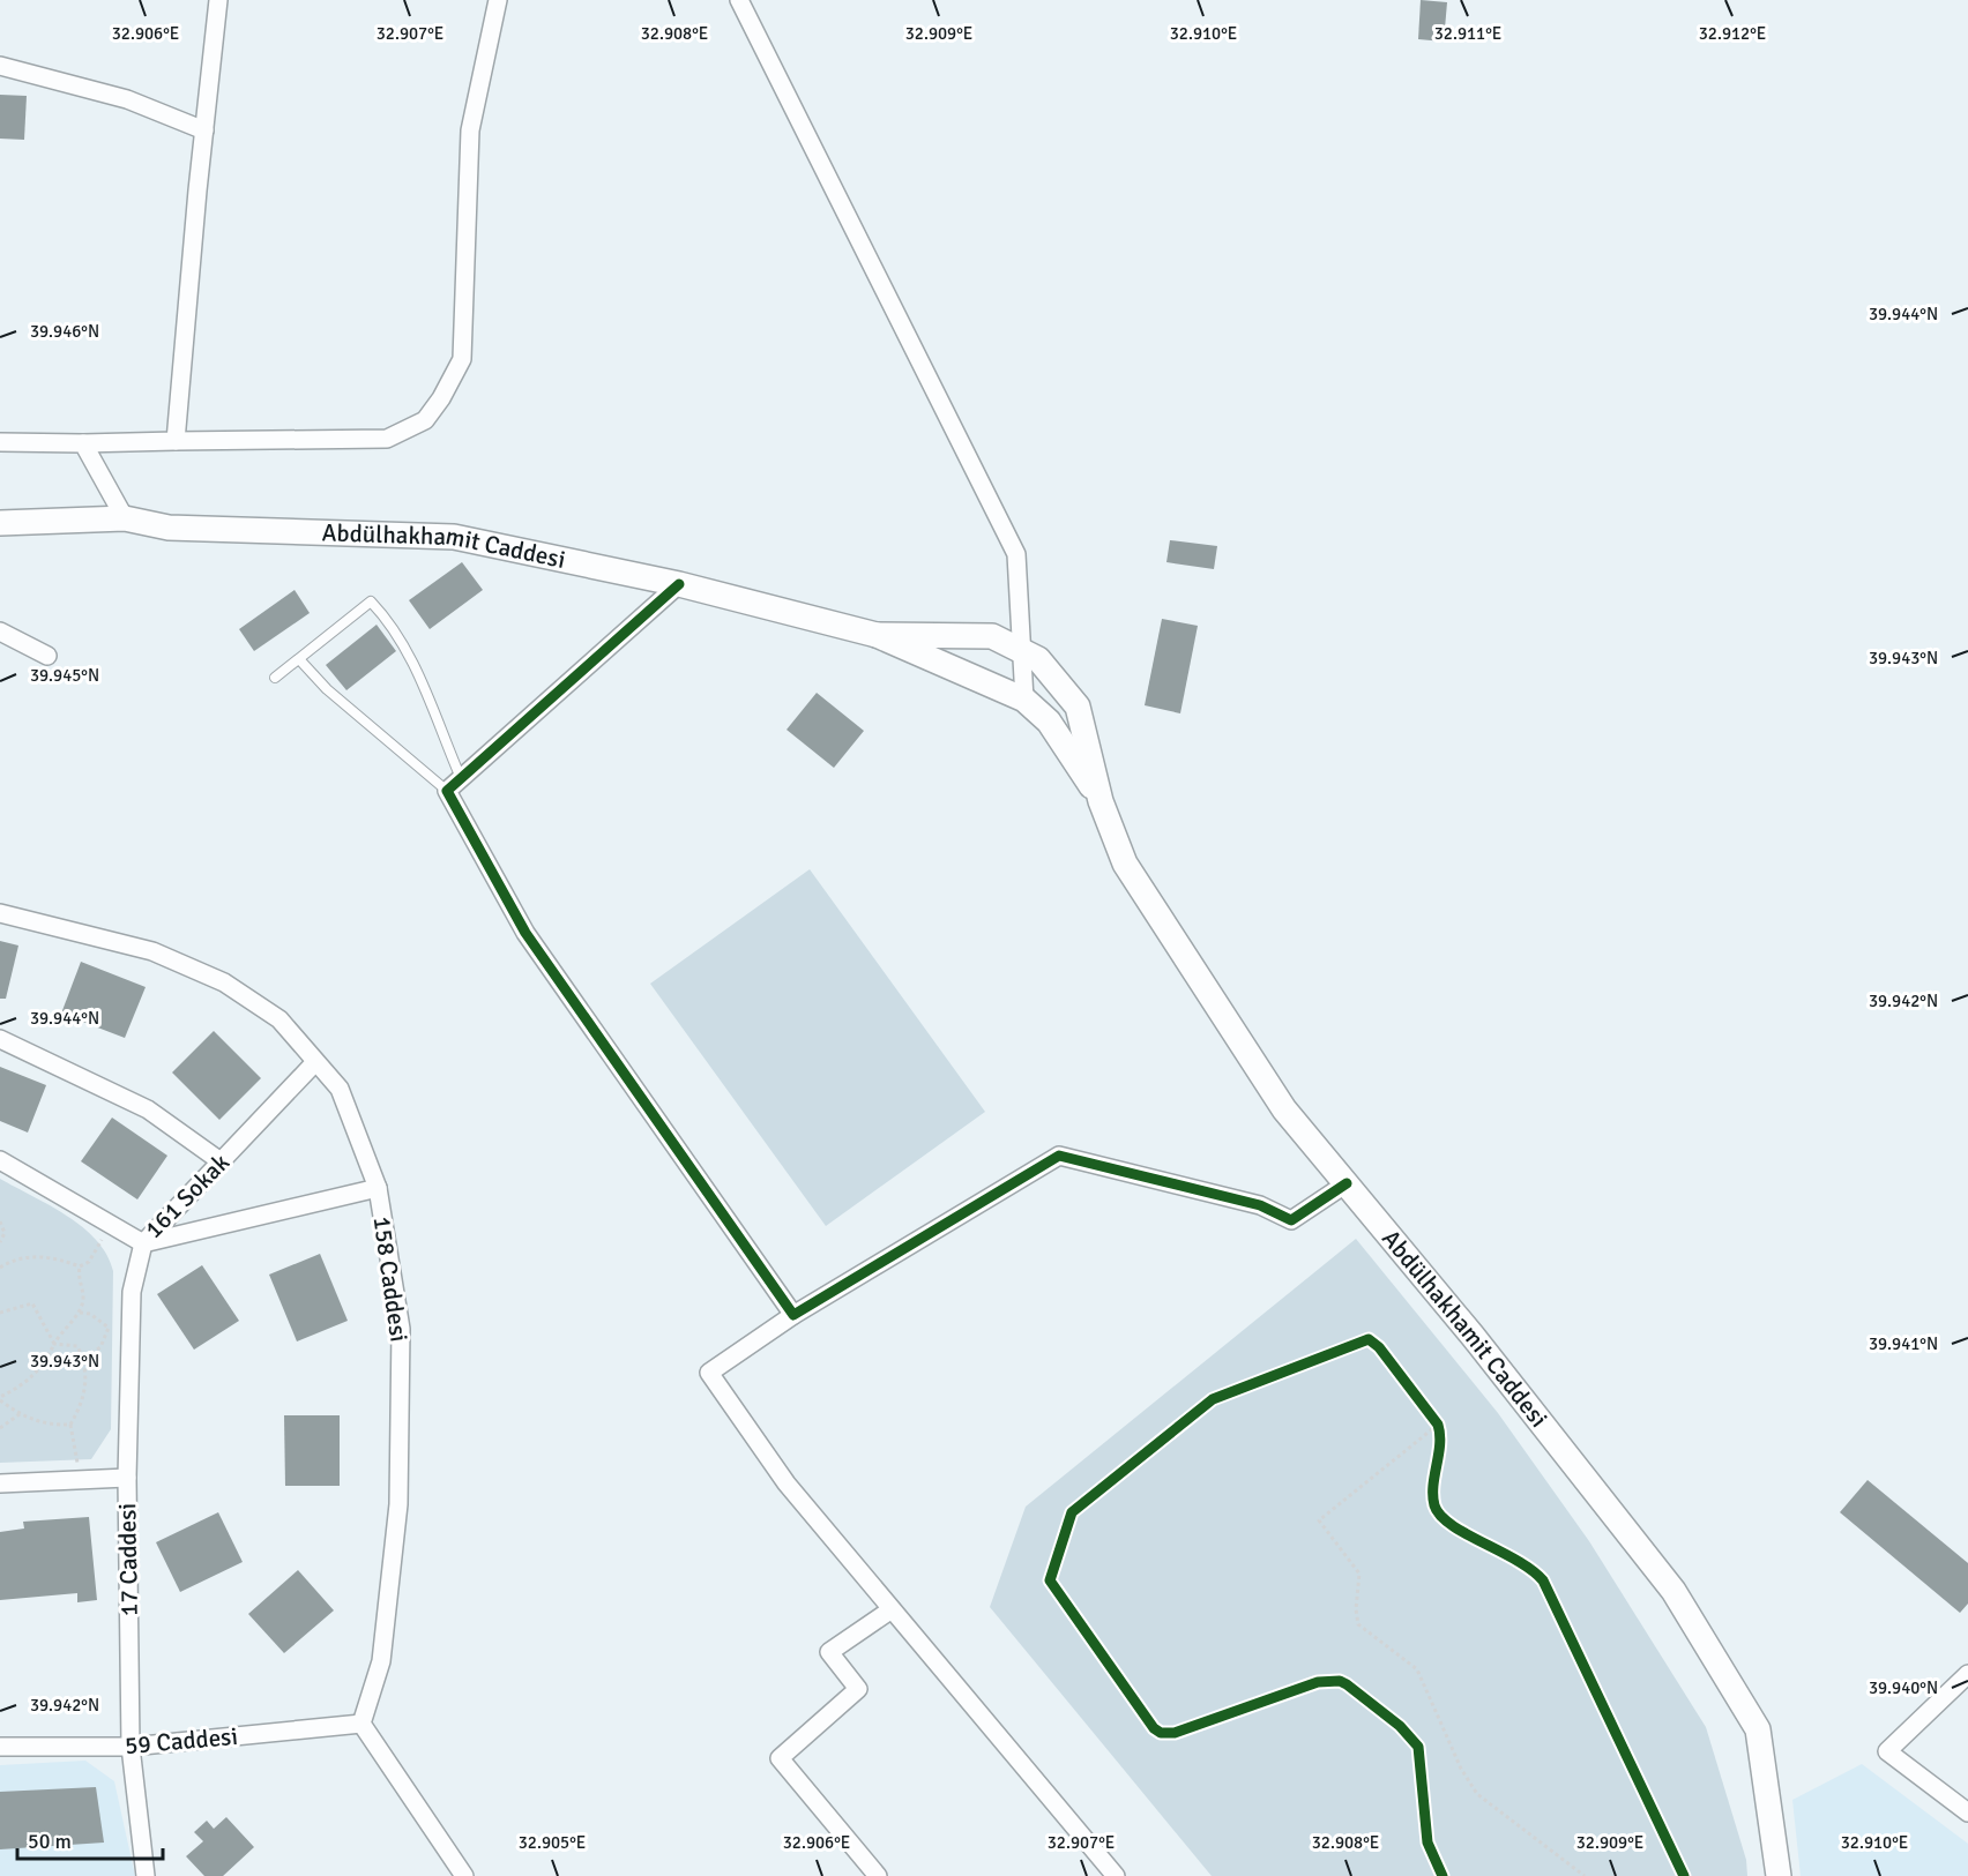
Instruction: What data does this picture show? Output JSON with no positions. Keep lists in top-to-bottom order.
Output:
{
  "streets": {
    "main road": ["Abdülhakhamit Caddesi"],
    "street": [
      "161 Sokak",
      "158 Caddesi",
      "17 Caddesi",
      "59 Caddesi"
    ]
  },
  "crossings": [
    ["161 Sokak", "158 Caddesi"],
    ["161 Sokak", "17 Caddesi"],
    ["158 Caddesi", "59 Caddesi"],
    ["17 Caddesi", "59 Caddesi"]
  ],
  "scale_bar": "50 m",
  "coordinates": [
    "32.906°E",
    "32.909°E",
    "32.910°E",
    "32.907°E",
    "32.908°E",
    "32.911°E",
    "32.912°E",
    "39.944°N",
    "39.946°N",
    "39.943°N",
    "39.945°N",
    "39.942°N",
    "39.941°N",
    "39.940°N",
    "32.905°E"
  ]
}
